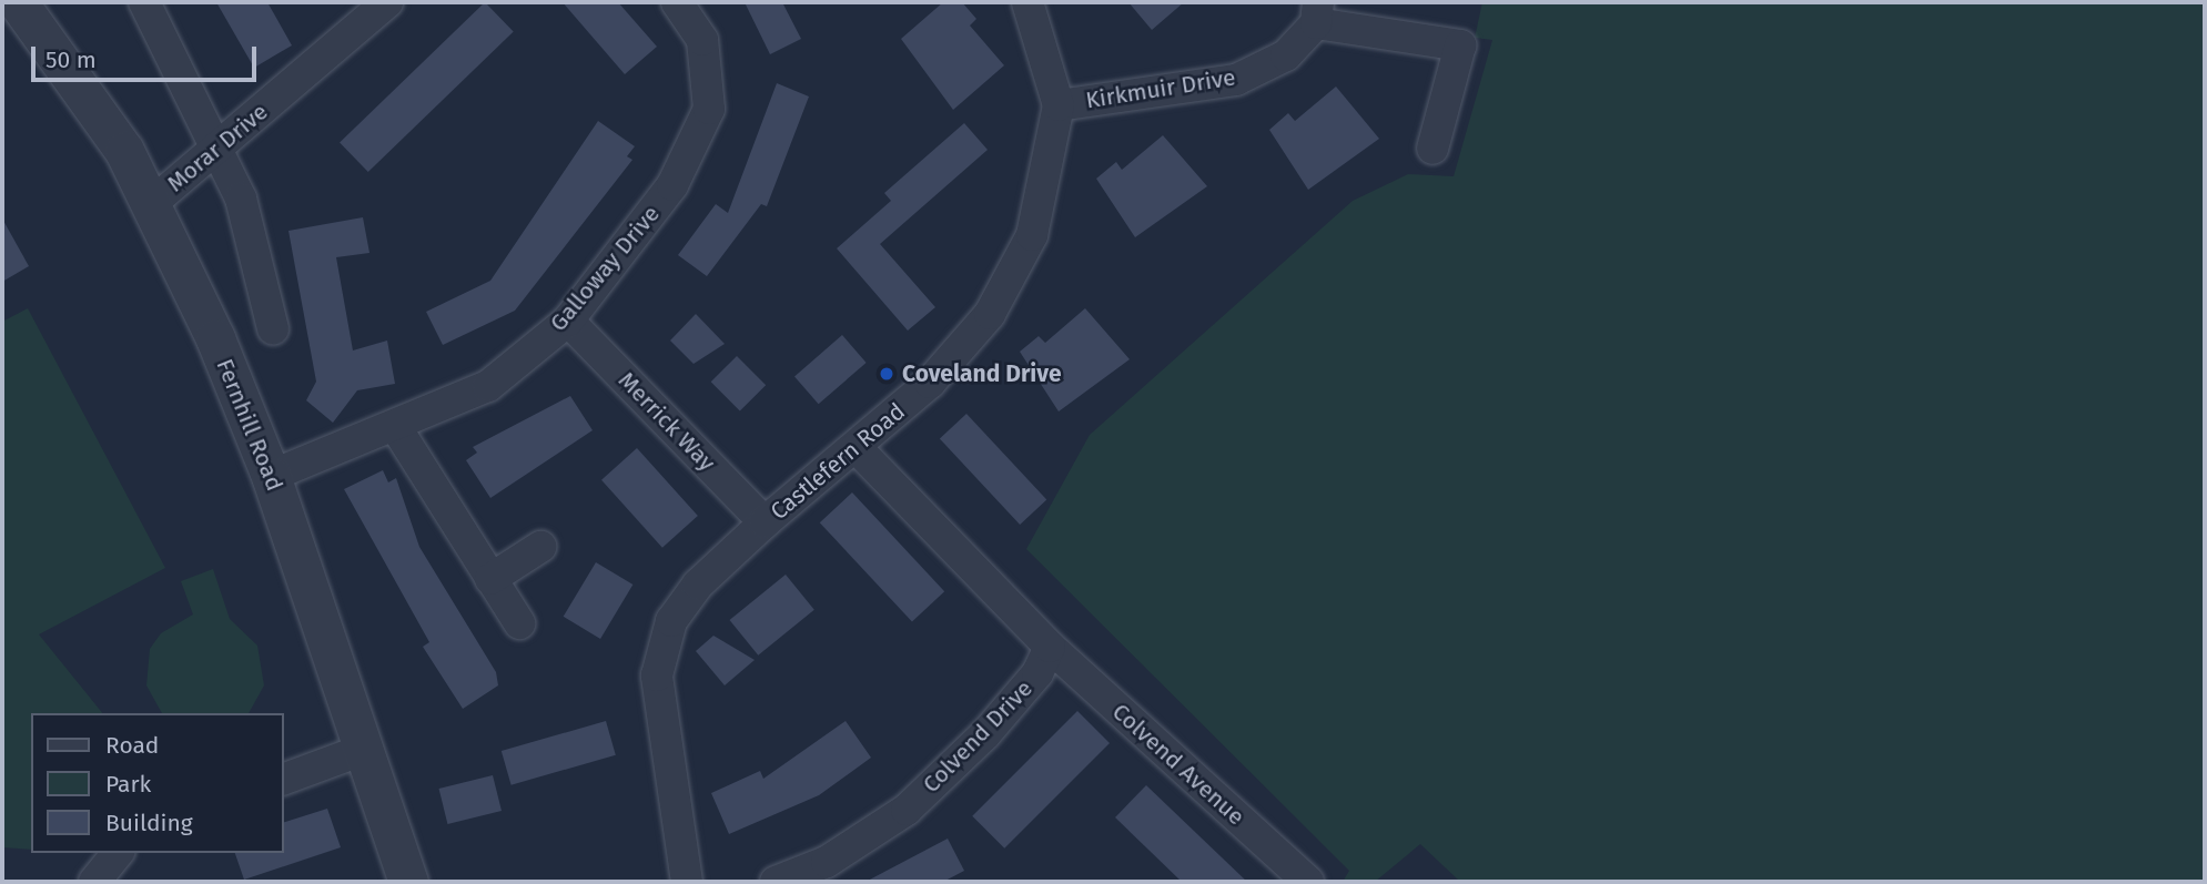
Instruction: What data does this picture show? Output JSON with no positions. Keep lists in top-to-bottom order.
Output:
{
  "streets": {
    "street": [
      "Kirkmuir Drive",
      "Morar Drive",
      "Galloway Drive",
      "Merrick Way",
      "Fernhill Road",
      "Castlefern Road",
      "Colvend Drive",
      "Colvend Avenue"
    ]
  },
  "crossings": [
    ["Kirkmuir Drive", "Castlefern Road"],
    ["Morar Drive", "Fernhill Road"],
    ["Galloway Drive", "Merrick Way"],
    ["Galloway Drive", "Fernhill Road"],
    ["Merrick Way", "Castlefern Road"],
    ["Colvend Drive", "Colvend Avenue"]
  ],
  "places": ["Coveland Drive"],
  "legend": ["Road", "Park", "Building"],
  "scale_bar": "50 m"
}
